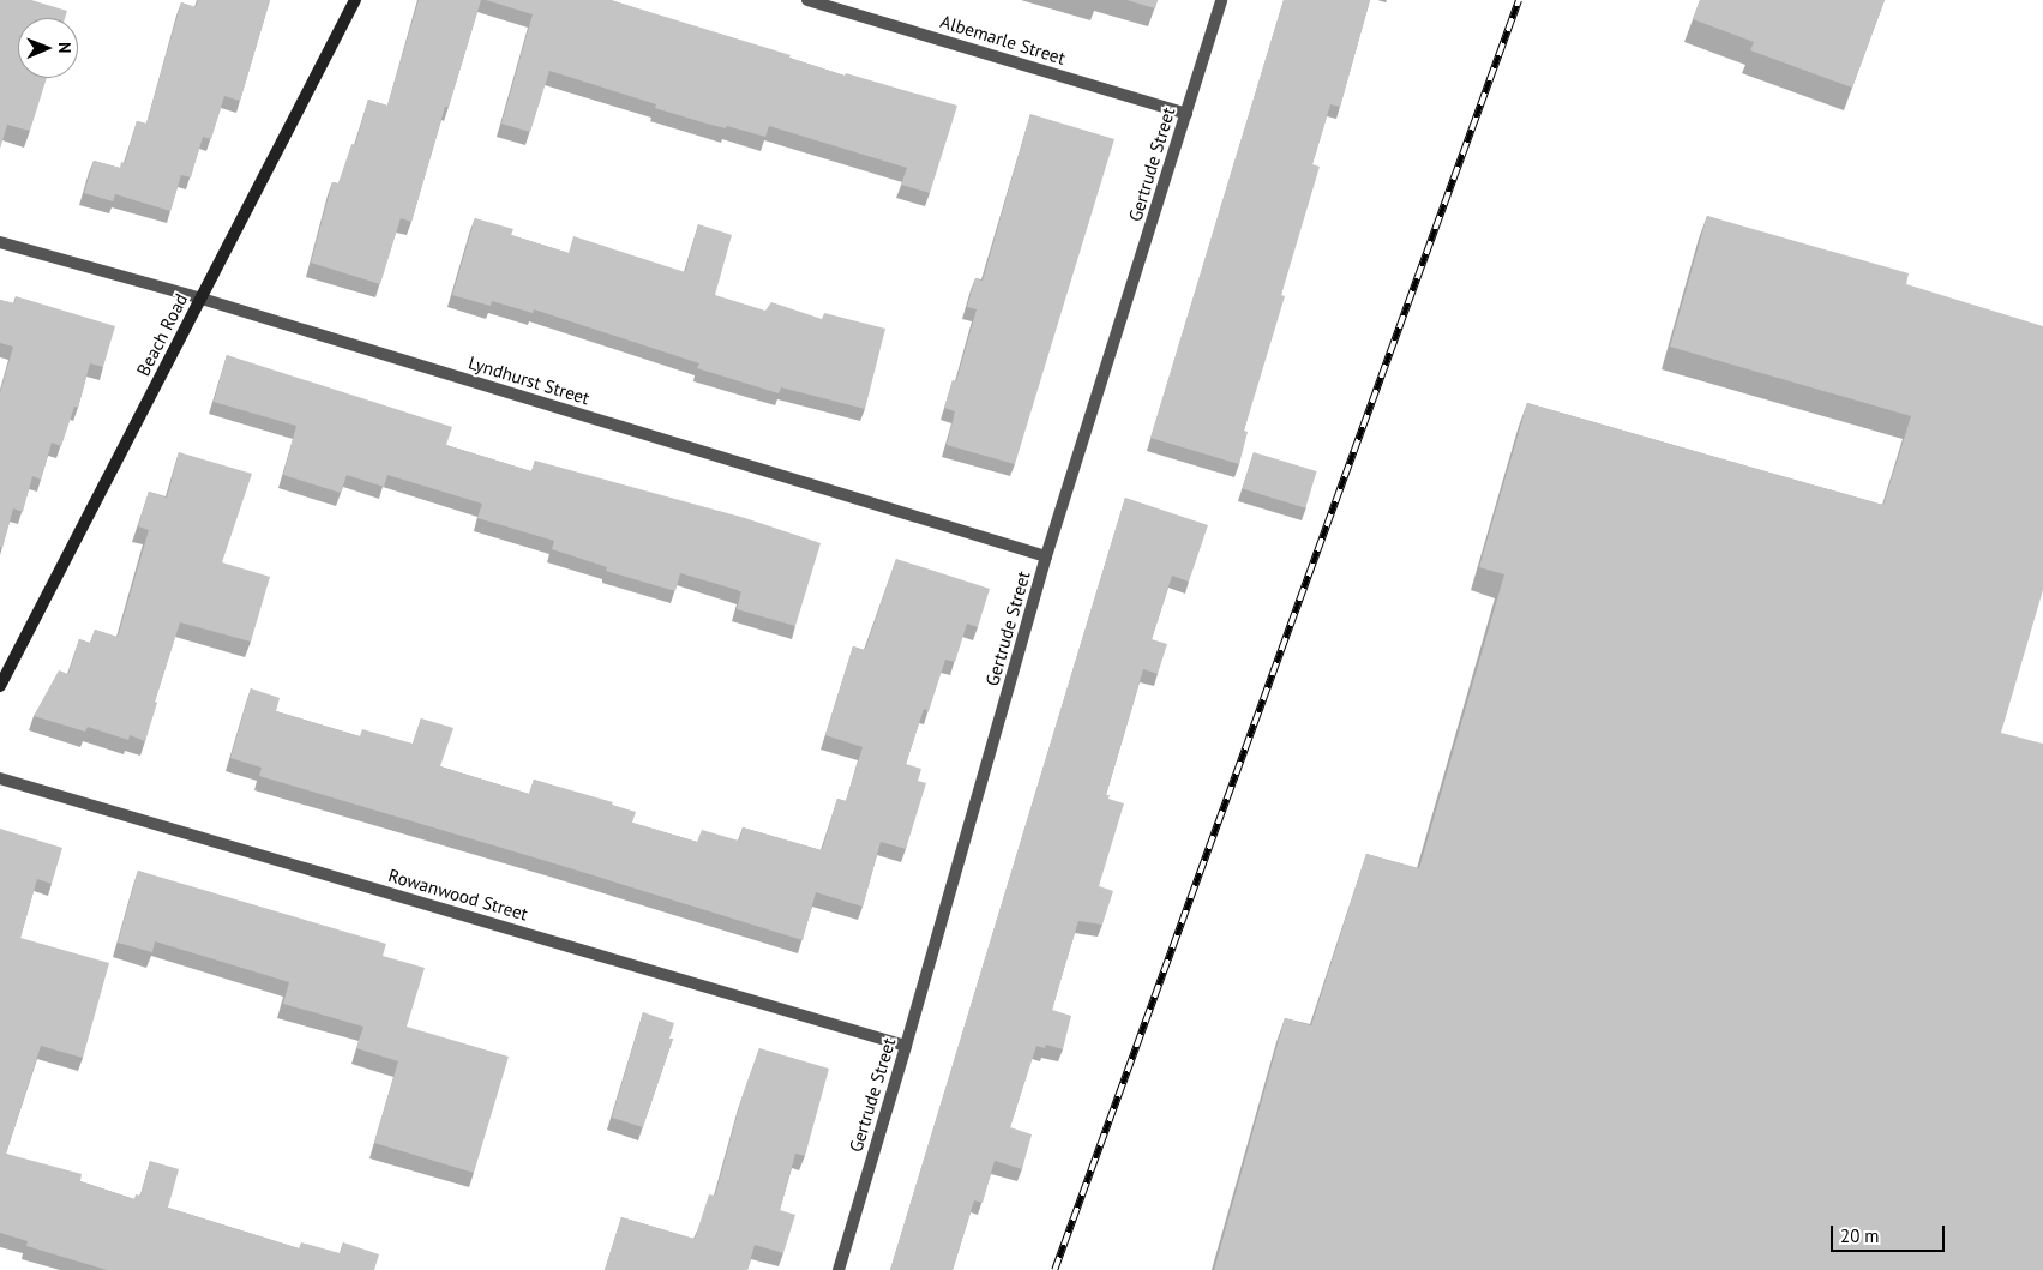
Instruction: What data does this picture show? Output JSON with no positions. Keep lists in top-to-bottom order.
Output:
{
  "streets": {
    "street": [
      "Albemarle Street",
      "Gertrude Street",
      "Beach Road",
      "Lyndhurst Street",
      "Rowanwood Street"
    ]
  },
  "crossings": [
    ["Albemarle Street", "Gertrude Street"],
    ["Gertrude Street", "Lyndhurst Street"],
    ["Gertrude Street", "Rowanwood Street"],
    ["Beach Road", "Lyndhurst Street"]
  ],
  "scale_bar": "20 m",
  "north": "right"
}
